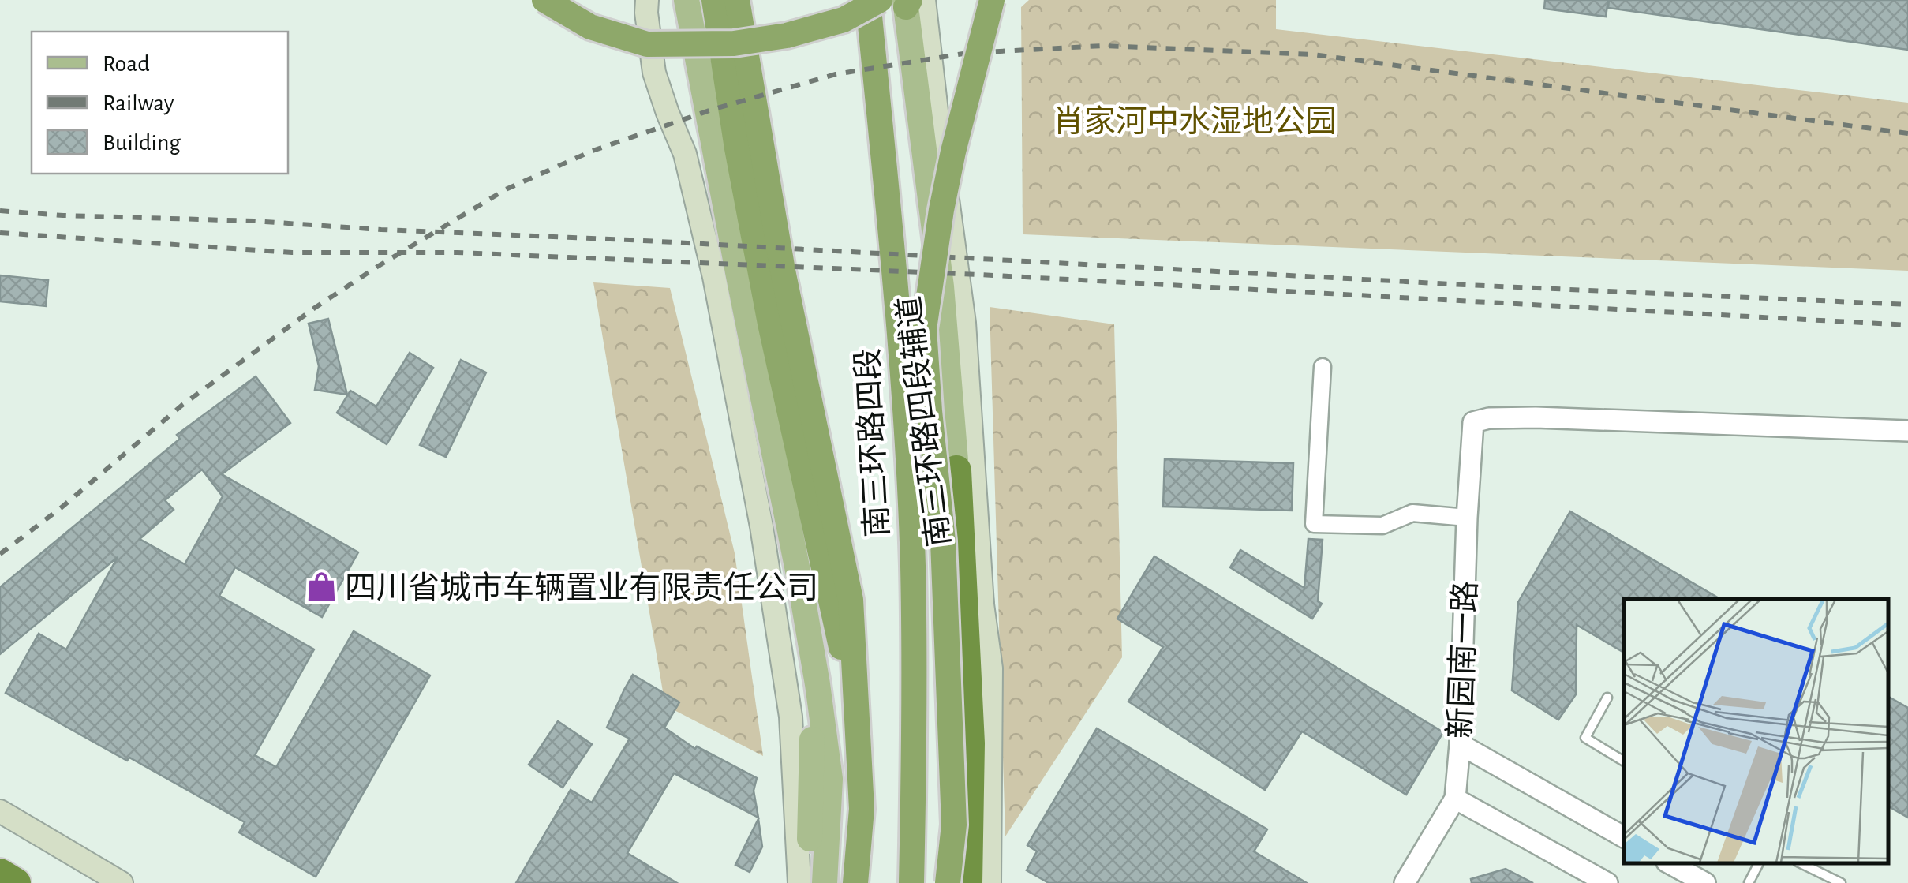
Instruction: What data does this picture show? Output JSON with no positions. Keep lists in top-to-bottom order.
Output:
{
  "streets": {
    "highway": ["南三环路四段"],
    "main road": ["南三环路四段辅道"],
    "street": ["新园南一路"]
  },
  "parks": ["肖家河中水湿地公园"],
  "places": {
    "shop": ["四川省城市车辆置业有限责任公司"]
  },
  "legend": ["Road", "Railway", "Building"]
}
